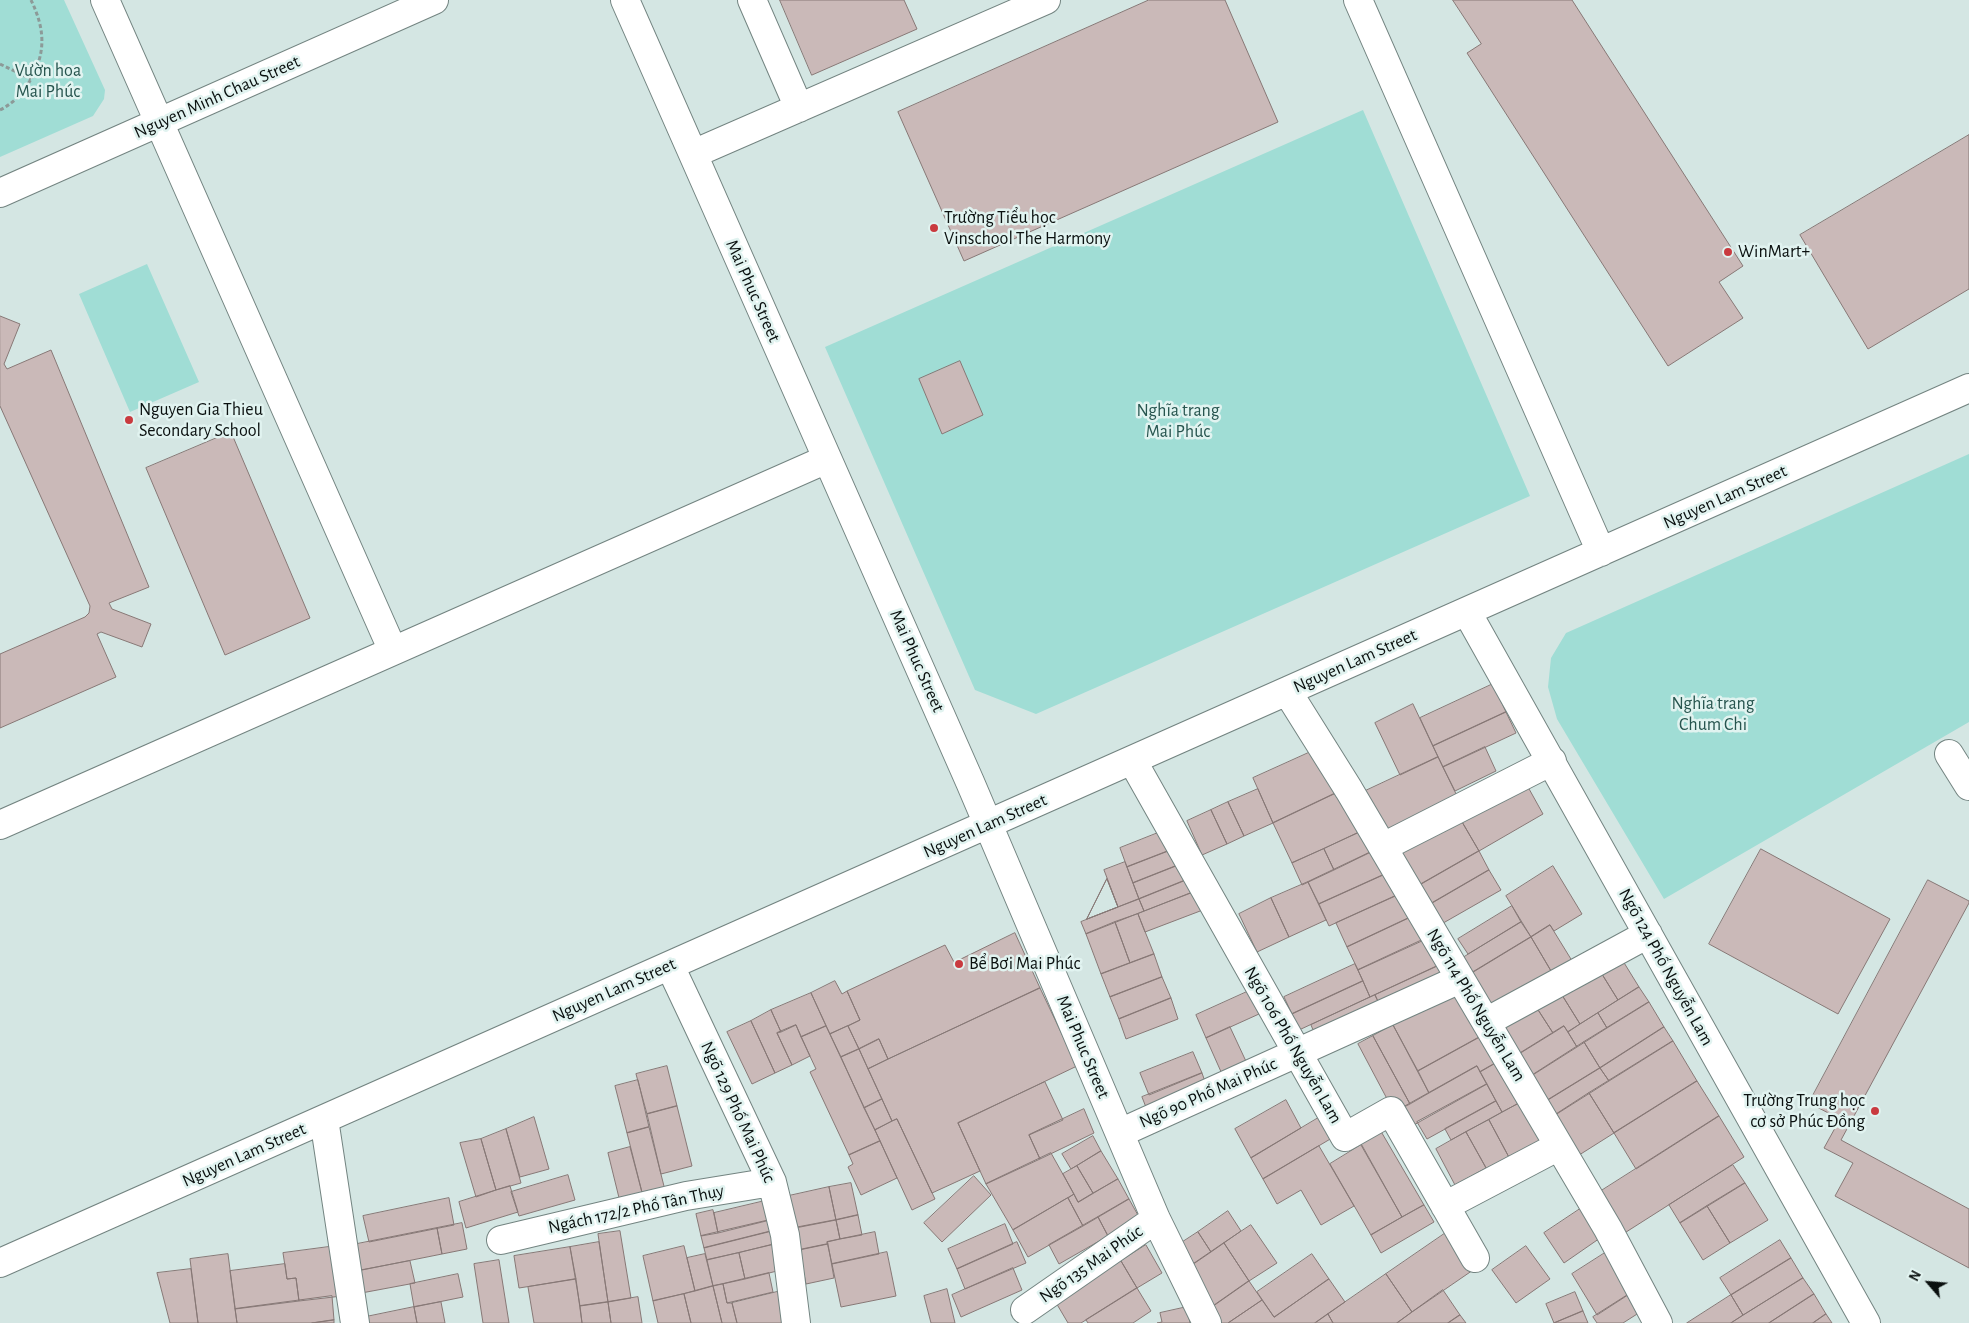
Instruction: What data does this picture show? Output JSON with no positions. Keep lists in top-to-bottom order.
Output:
{
  "streets": {
    "street": [
      "Nguyen Minh Chau Street",
      "Mai Phuc Street",
      "Nguyen Lam Street",
      "Ngõ 124 Phố Nguyễn Lam",
      "Ngõ 114 Phố Nguyễn Lam",
      "Ngõ 106 Phố Nguyễn Lam",
      "Ngõ 90 Phố Mai Phúc",
      "Ngõ 129 Phố Mai Phúc",
      "Ngách 172/2 Phố Tân Thụy",
      "Ngõ 135 Mai Phúc"
    ]
  },
  "crossings": [
    ["Mai Phuc Street", "Nguyen Lam Street"],
    ["Mai Phuc Street", "Ngõ 90 Phố Mai Phúc"],
    ["Mai Phuc Street", "Ngõ 135 Mai Phúc"],
    ["Nguyen Lam Street", "Ngõ 124 Phố Nguyễn Lam"],
    ["Nguyen Lam Street", "Ngõ 114 Phố Nguyễn Lam"],
    ["Nguyen Lam Street", "Ngõ 106 Phố Nguyễn Lam"],
    ["Nguyen Lam Street", "Ngõ 129 Phố Mai Phúc"],
    ["Ngõ 114 Phố Nguyễn Lam", "Ngõ 90 Phố Mai Phúc"],
    ["Ngõ 106 Phố Nguyễn Lam", "Ngõ 90 Phố Mai Phúc"],
    ["Ngõ 129 Phố Mai Phúc", "Ngách 172/2 Phố Tân Thụy"]
  ],
  "parks": ["Vườn hoa Mai Phúc", "Nghĩa trang Mai Phúc", "Nghĩa trang Chum Chi"],
  "places": [
    "Trường Tiểu học Vinschool The Harmony",
    "WinMart+",
    "Nguyen Gia Thieu Secondary School",
    "Bể Bơi Mai Phúc",
    "Trường Trung học cơ sở Phúc Đồng"
  ],
  "north": "top left"
}
